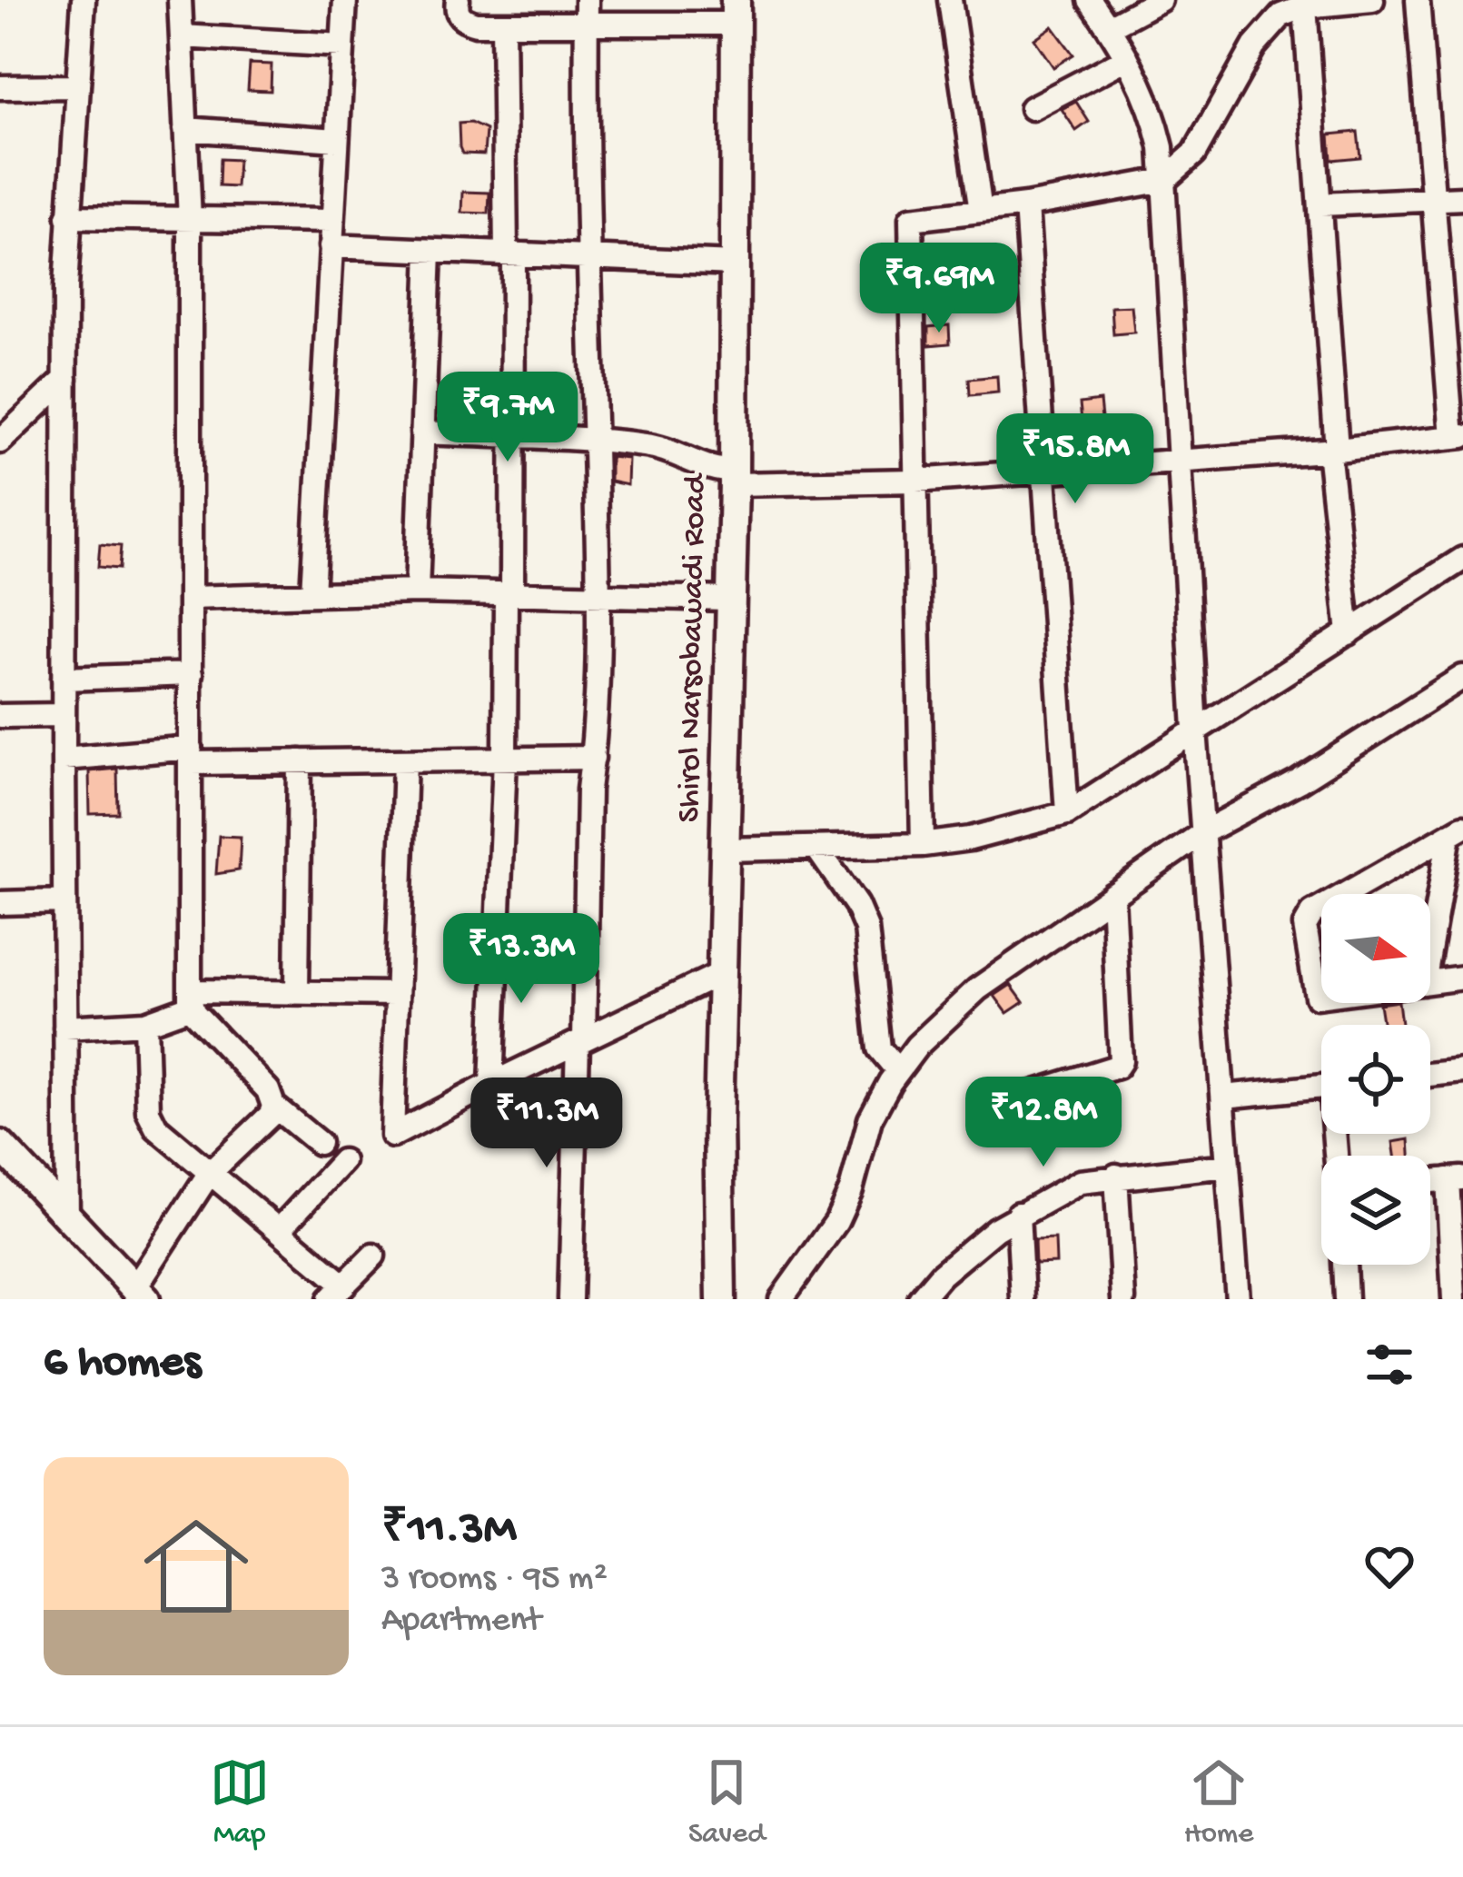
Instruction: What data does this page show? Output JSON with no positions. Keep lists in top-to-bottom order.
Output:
{
  "streets": {
    "main road": ["Shirol Narsobawadi Road"]
  },
  "north": "right",
  "page": {
    "price": [
      "₹9.69M",
      "₹9.7M",
      "₹15.8M",
      "₹13.3M",
      "₹12.8M",
      "₹11.3M"
    ],
    "heading": "6 homes",
    "list": [
      {
        "name": "₹11.3M",
        "note": "3 rooms · 95 m² · Apartment"
      }
    ],
    "tabs": ["Map", "Saved", "Home"]
  }
}
